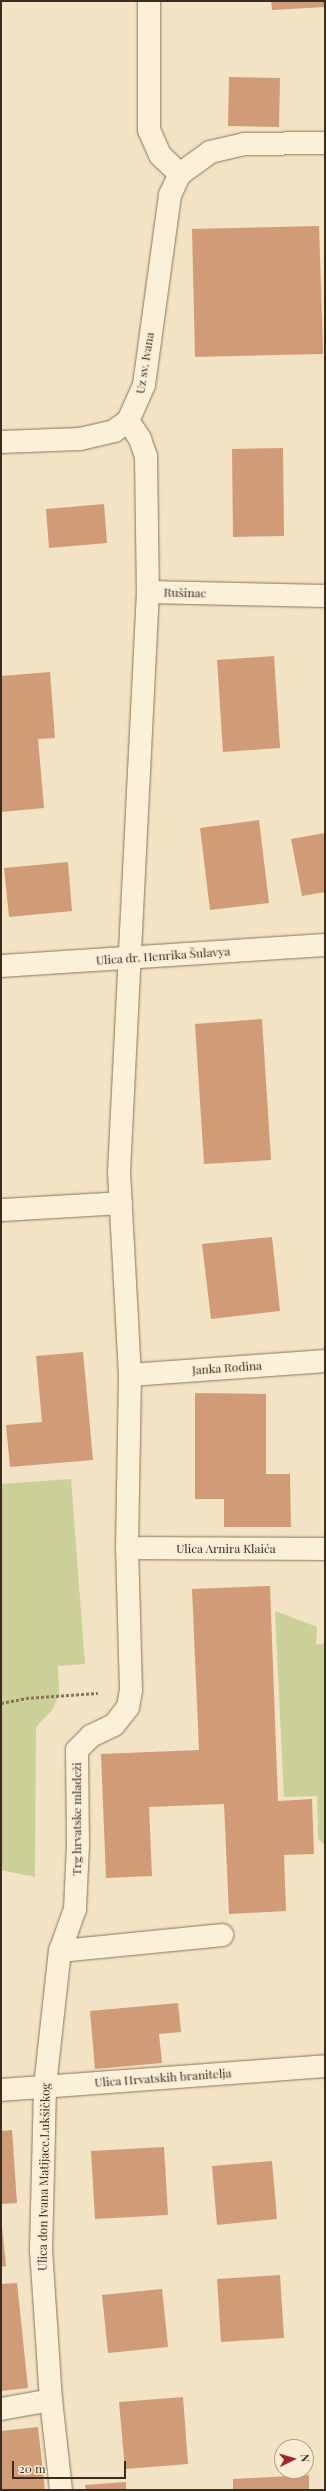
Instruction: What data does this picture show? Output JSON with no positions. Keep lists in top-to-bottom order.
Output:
{
  "streets": {
    "street": [
      "Uz sv. Ivana",
      "Rušinac",
      "Ulica dr. Henrika Šulavya",
      "Janka Rodina",
      "Ulica Arnira Klaića",
      "Trg hrvatske mladeži",
      "Ulica Hrvatskih branitelja",
      "Ulica don Ivana Matijace,Lukšičkog"
    ]
  },
  "crossings": [
    ["Uz sv. Ivana", "Rušinac"],
    ["Rušinac", "Trg hrvatske mladeži"],
    ["Ulica dr. Henrika Šulavya", "Trg hrvatske mladeži"],
    ["Janka Rodina", "Trg hrvatske mladeži"],
    ["Ulica Arnira Klaića", "Trg hrvatske mladeži"],
    ["Trg hrvatske mladeži", "Ulica don Ivana Matijace,Lukšičkog"],
    ["Ulica Hrvatskih branitelja", "Ulica don Ivana Matijace,Lukšičkog"]
  ],
  "scale_bar": "20 m",
  "north": "right"
}
